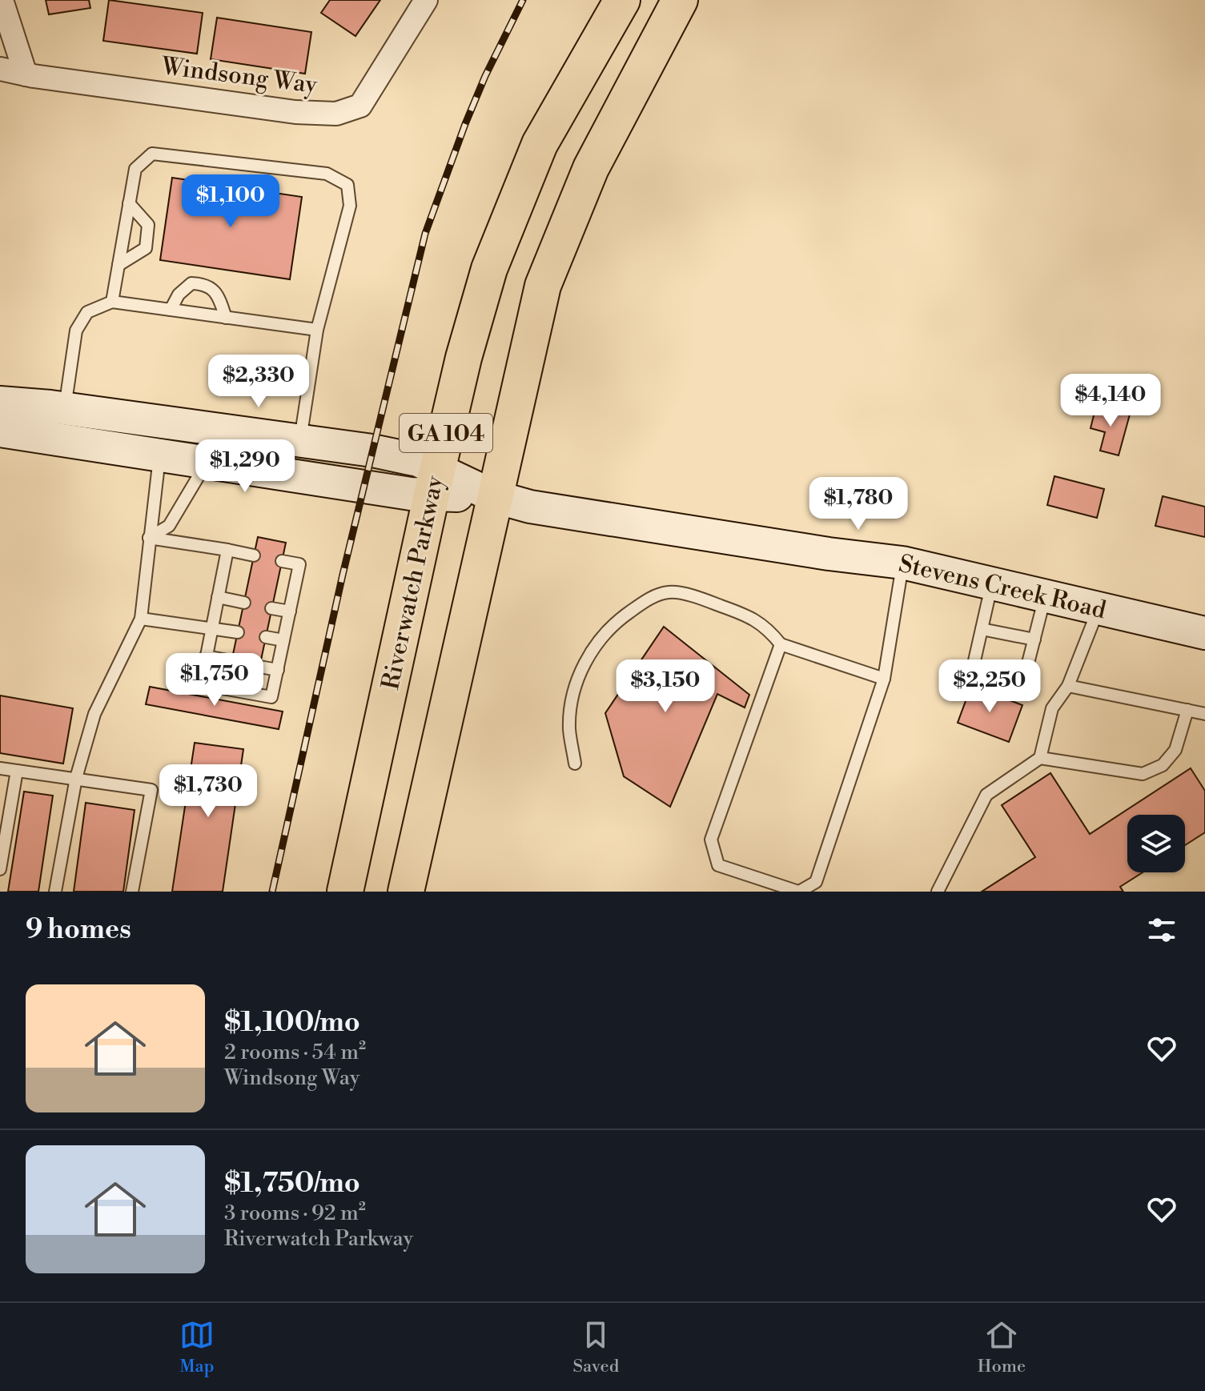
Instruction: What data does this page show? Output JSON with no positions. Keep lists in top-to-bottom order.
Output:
{
  "streets": {
    "main road": ["GA 104", "Riverwatch Parkway"],
    "street": ["Windsong Way", "Stevens Creek Road"]
  },
  "crossings": [
    ["GA 104", "Stevens Creek Road"],
    ["Riverwatch Parkway", "Stevens Creek Road"]
  ],
  "page": {
    "price": [
      "$1,100",
      "$2,330",
      "$4,140",
      "$1,290",
      "$1,780",
      "$1,750",
      "$3,150",
      "$2,250",
      "$1,730"
    ],
    "heading": "9 homes",
    "list": [
      {
        "name": "$1,100/mo",
        "note": "2 rooms · 54 m² · Windsong Way"
      },
      {
        "name": "$1,750/mo",
        "note": "3 rooms · 92 m² · Riverwatch Parkway"
      }
    ],
    "tabs": ["Map", "Saved", "Home"]
  }
}
